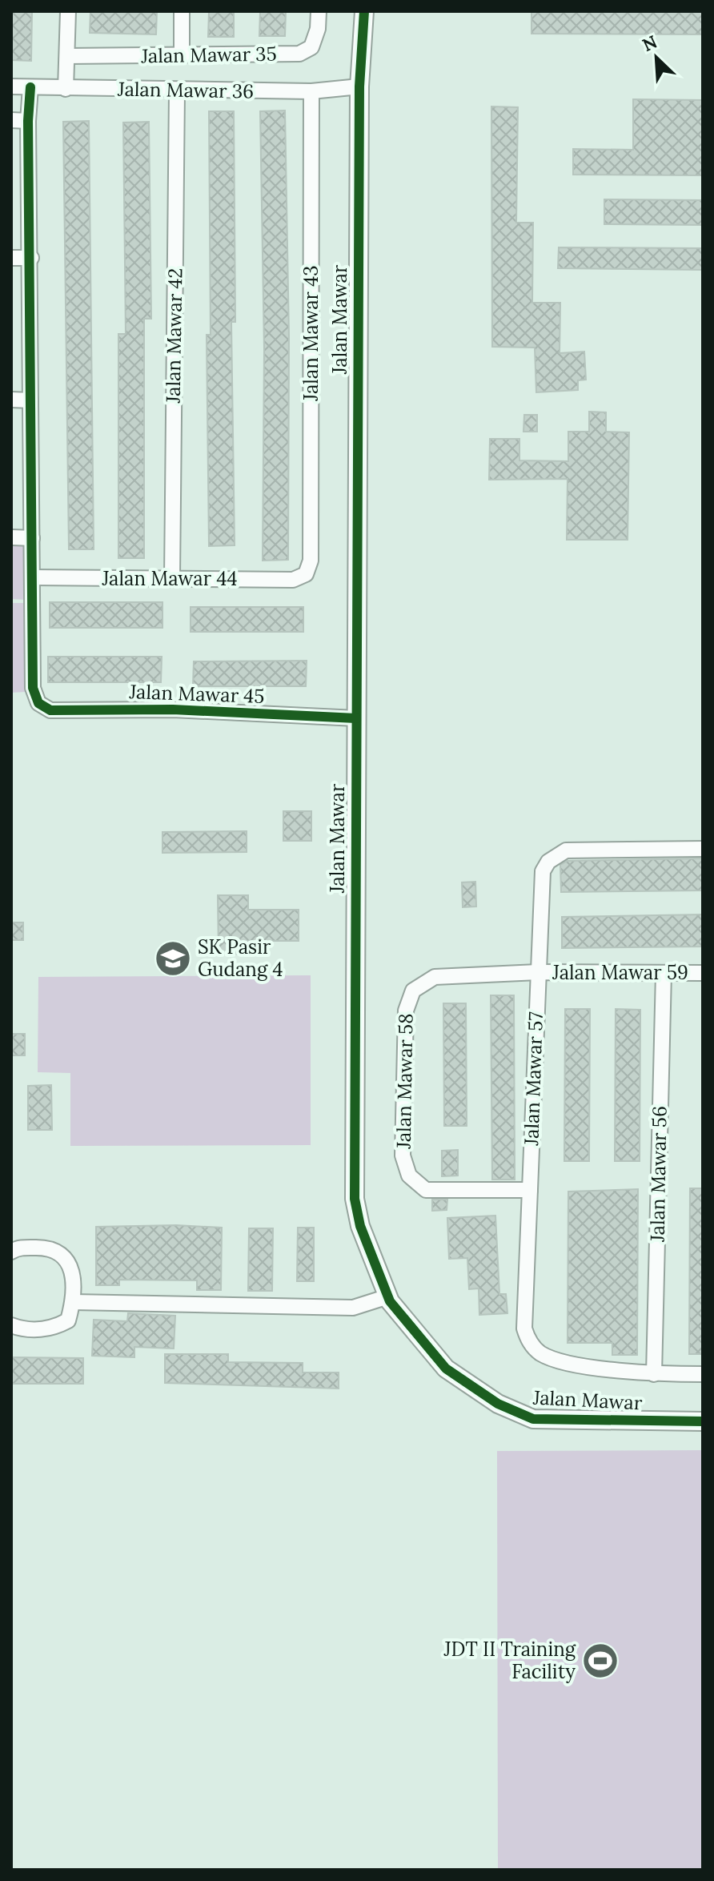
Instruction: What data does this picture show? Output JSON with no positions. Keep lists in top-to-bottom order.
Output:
{
  "streets": {
    "street": [
      "Jalan Mawar 35",
      "Jalan Mawar 36",
      "Jalan Mawar",
      "Jalan Mawar 43",
      "Jalan Mawar 42",
      "Jalan Mawar 44",
      "Jalan Mawar 45",
      "Jalan Mawar 59",
      "Jalan Mawar 57",
      "Jalan Mawar 58",
      "Jalan Mawar 56"
    ]
  },
  "crossings": [
    ["Jalan Mawar 36", "Jalan Mawar"],
    ["Jalan Mawar 36", "Jalan Mawar 43"],
    ["Jalan Mawar 36", "Jalan Mawar 42"],
    ["Jalan Mawar", "Jalan Mawar 45"],
    ["Jalan Mawar 43", "Jalan Mawar 44"],
    ["Jalan Mawar 42", "Jalan Mawar 44"],
    ["Jalan Mawar 44", "Jalan Mawar 45"],
    ["Jalan Mawar 59", "Jalan Mawar 57"],
    ["Jalan Mawar 59", "Jalan Mawar 58"],
    ["Jalan Mawar 59", "Jalan Mawar 56"],
    ["Jalan Mawar 57", "Jalan Mawar 58"],
    ["Jalan Mawar 57", "Jalan Mawar 56"]
  ],
  "places": {
    "school or university": ["SK Pasir Gudang 4"],
    "sports": ["JDT II Training Facility"]
  },
  "north": "top left"
}
